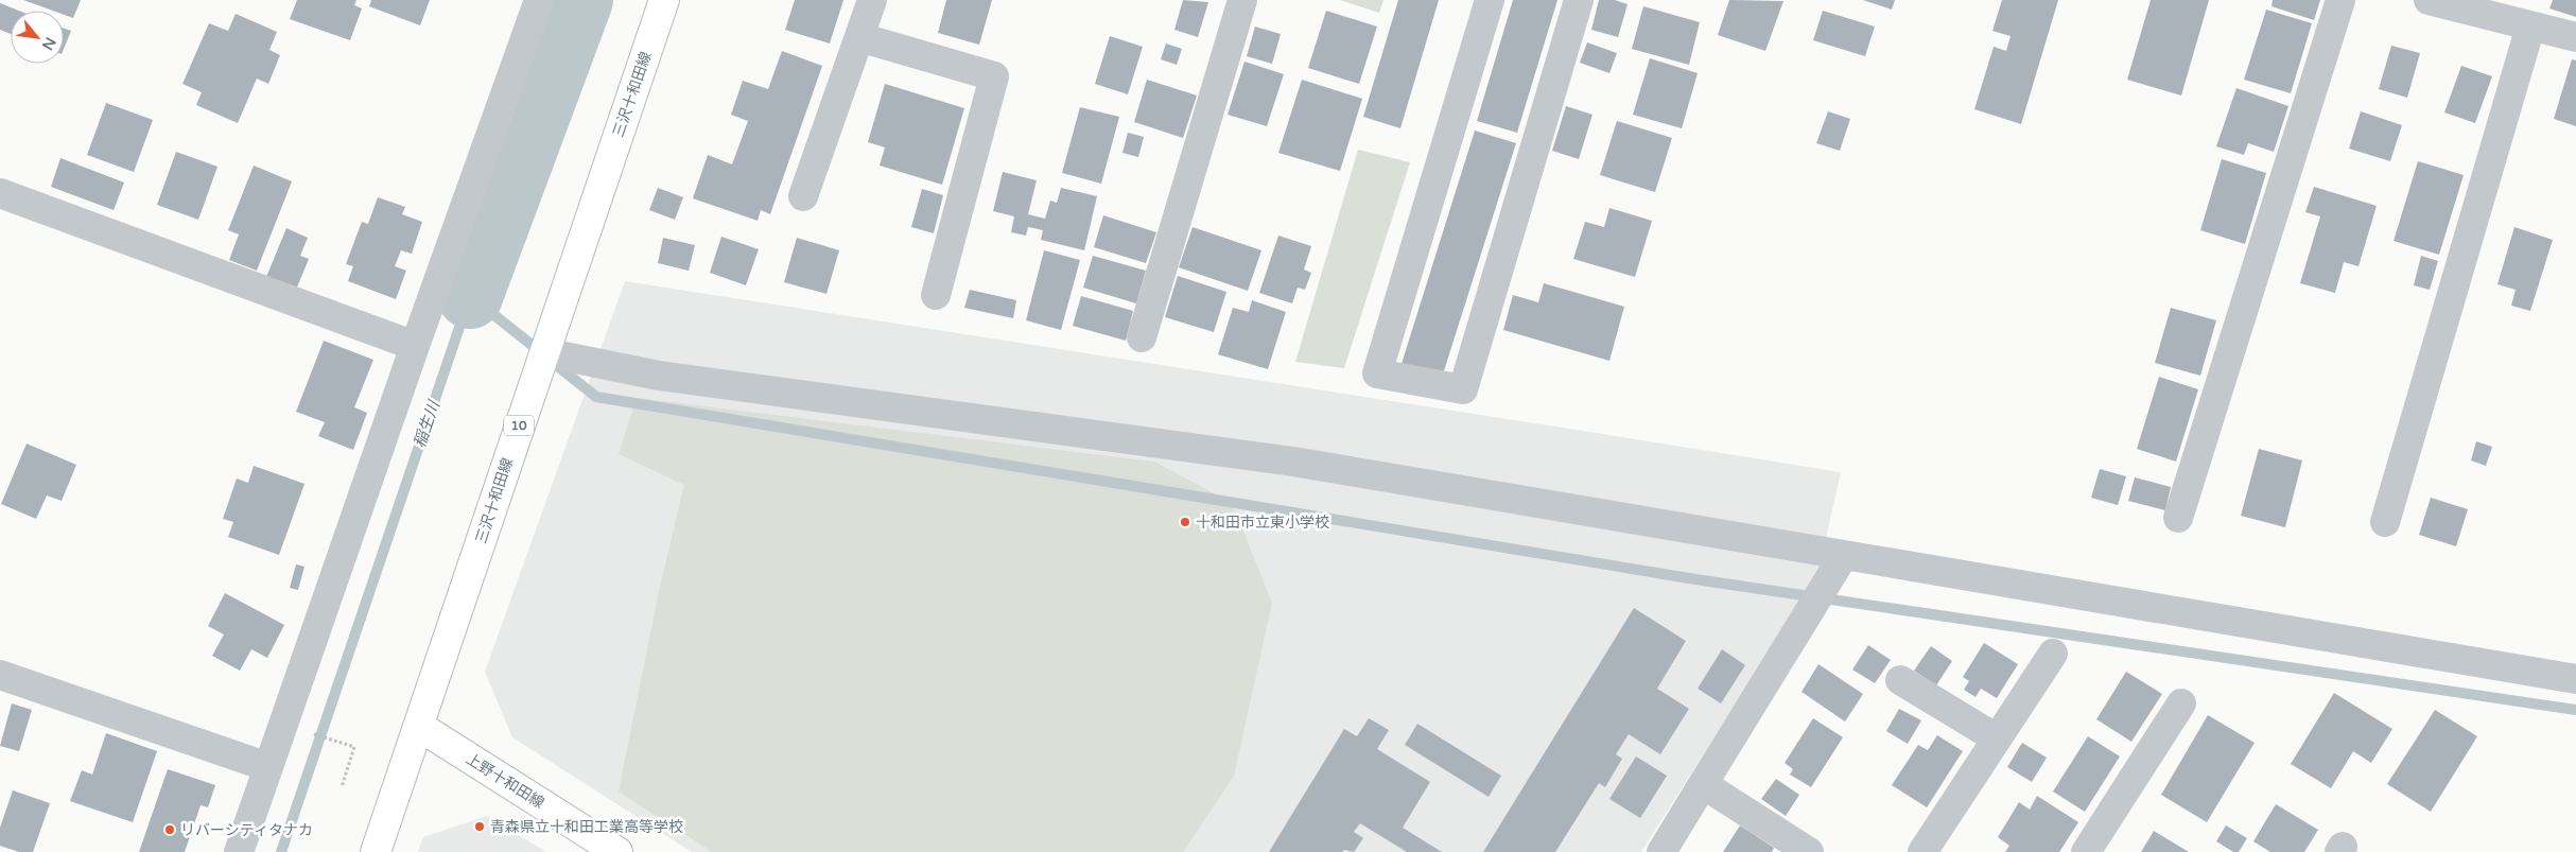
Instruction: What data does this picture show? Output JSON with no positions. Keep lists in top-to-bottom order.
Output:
{
  "streets": {
    "main road": ["三沢十和田線", "10", "上野十和田線"]
  },
  "crossings": [
    ["三沢十和田線", "上野十和田線"]
  ],
  "water": ["稲生川"],
  "places": ["十和田市立東小学校", "青森県立十和田工業高等学校", "リバーシティタナカ"],
  "north": "bottom right"
}
